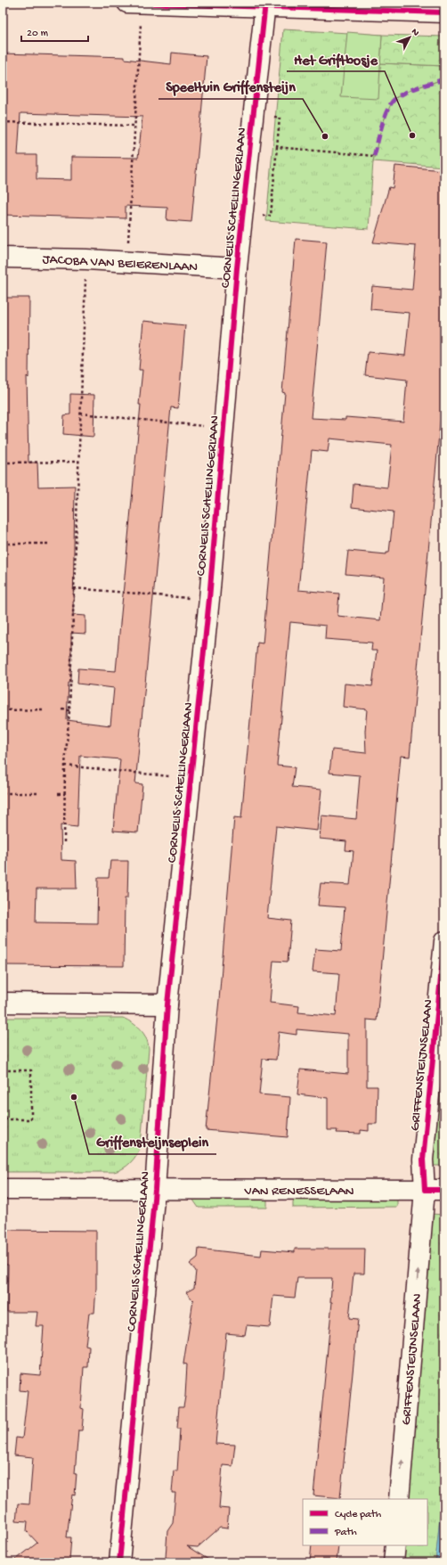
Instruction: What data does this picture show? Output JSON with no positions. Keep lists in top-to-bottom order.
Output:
{
  "streets": {
    "street": [
      "CORNELIS SCHELLINGERLAAN",
      "JACOBA VAN BEIERENLAAN",
      "GRIFFENSTEIJNSELAAN",
      "VAN RENESSELAAN"
    ]
  },
  "crossings": [
    ["CORNELIS SCHELLINGERLAAN", "JACOBA VAN BEIERENLAAN"],
    ["CORNELIS SCHELLINGERLAAN", "VAN RENESSELAAN"],
    ["GRIFFENSTEIJNSELAAN", "VAN RENESSELAAN"]
  ],
  "one_way": ["GRIFFENSTEIJNSELAAN"],
  "places": ["Het Griftbosje", "Speeltuin Griffensteijn", "Griffensteijnseplein"],
  "legend": ["Cycle path", "Path"],
  "scale_bar": "20 m",
  "north": "top right"
}
